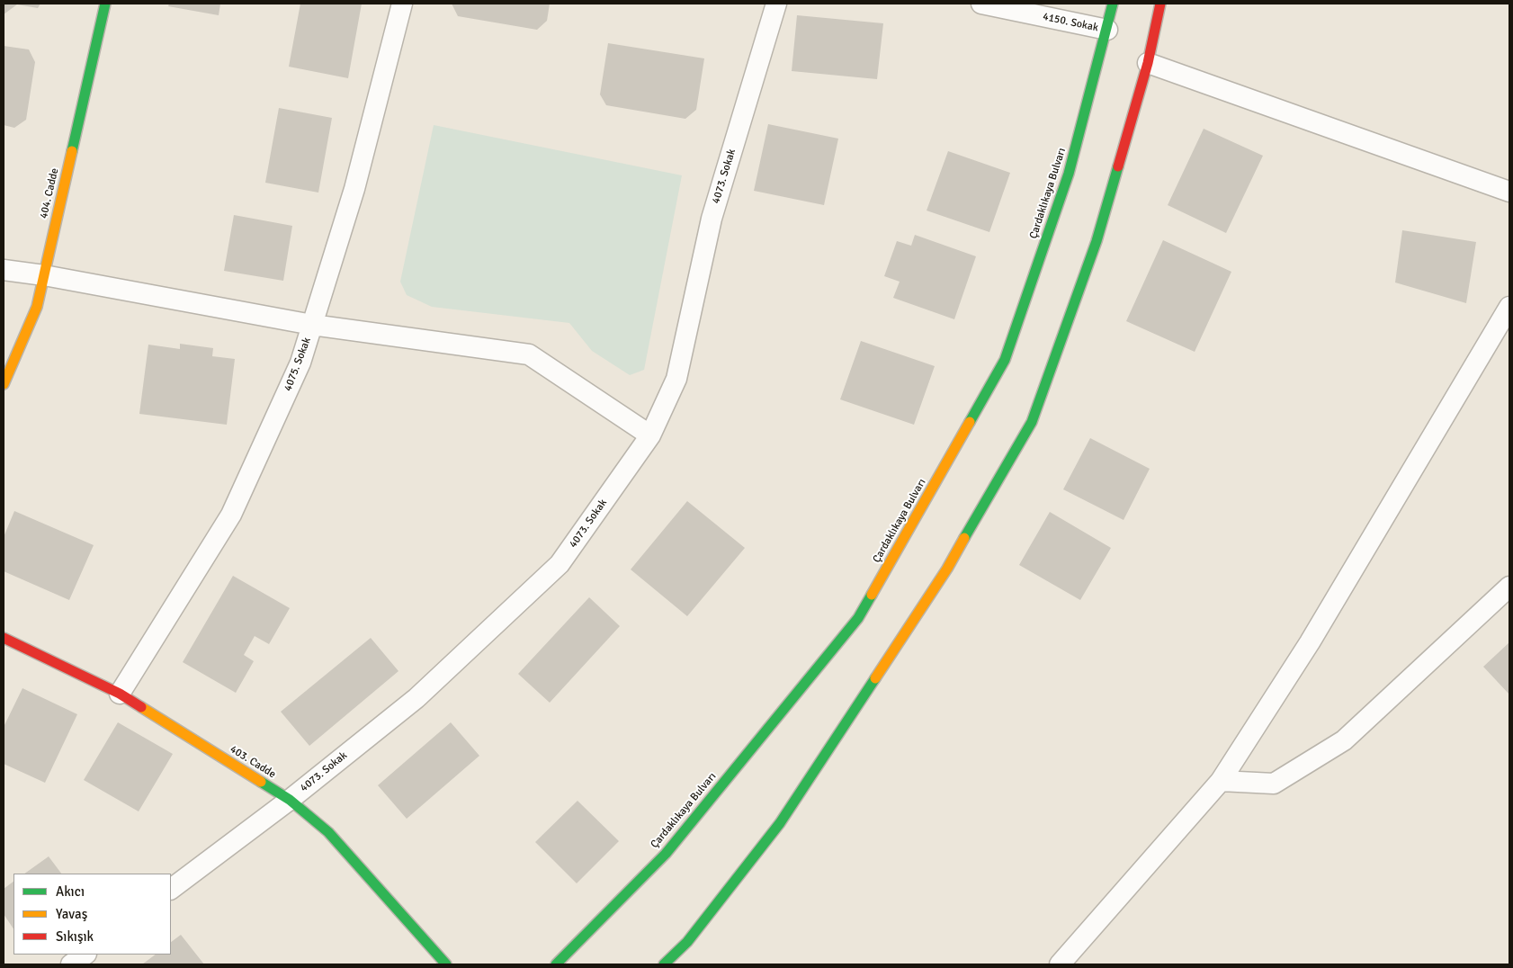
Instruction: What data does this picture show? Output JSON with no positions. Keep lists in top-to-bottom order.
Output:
{
  "streets": {
    "main road": ["404. Cadde", "Çardaklıkaya Bulvarı", "403. Cadde"],
    "street": ["4150. Sokak", "4073. Sokak", "4075. Sokak"]
  },
  "crossings": [
    ["4150. Sokak", "Çardaklıkaya Bulvarı"],
    ["4073. Sokak", "403. Cadde"],
    ["4075. Sokak", "403. Cadde"]
  ],
  "legend": ["Akıcı", "Yavaş", "Sıkışık"]
}
